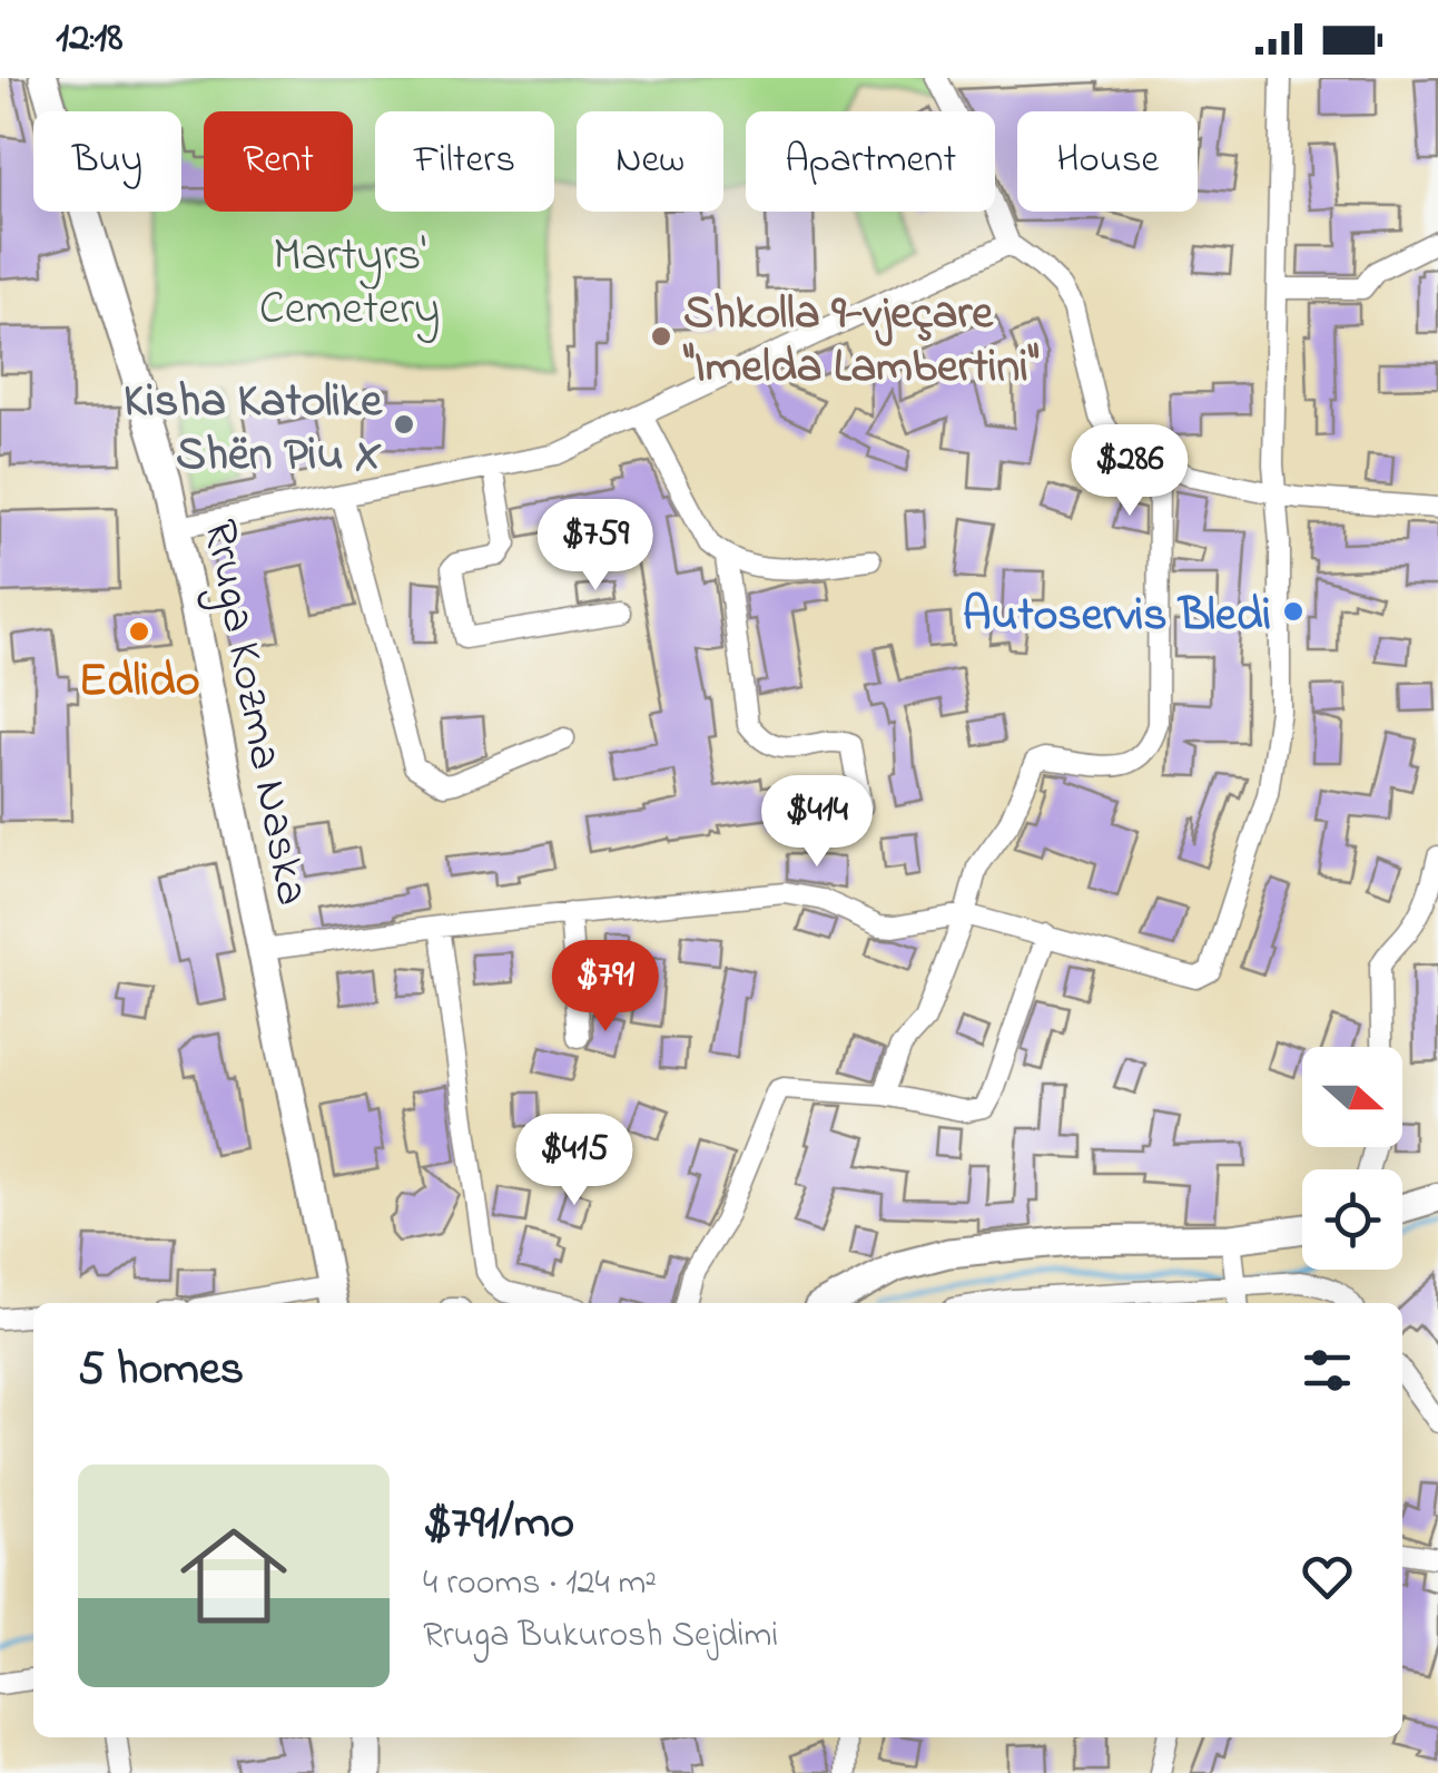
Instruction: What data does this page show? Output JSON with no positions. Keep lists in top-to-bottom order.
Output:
{
  "streets": {
    "main road": ["Rruga Kozma Naska"]
  },
  "parks": ["Martyrs' Cemetery"],
  "places": [
    "Shkolla 9-vjeçare \"Imelda Lambertini\"",
    "Kisha Katolike Shën Piu X",
    "Autoservis Bledi",
    "Edlido"
  ],
  "north": "right",
  "page": {
    "status": "12:18",
    "chip": [
      "Buy",
      "Rent",
      "Filters",
      "New",
      "Apartment",
      "House"
    ],
    "price": [
      "$286",
      "$759",
      "$414",
      "$791",
      "$415"
    ],
    "heading": "5 homes",
    "list": [
      {
        "name": "$791/mo",
        "note": "4 rooms · 124 m² · Rruga Bukurosh Sejdimi"
      }
    ]
  }
}
